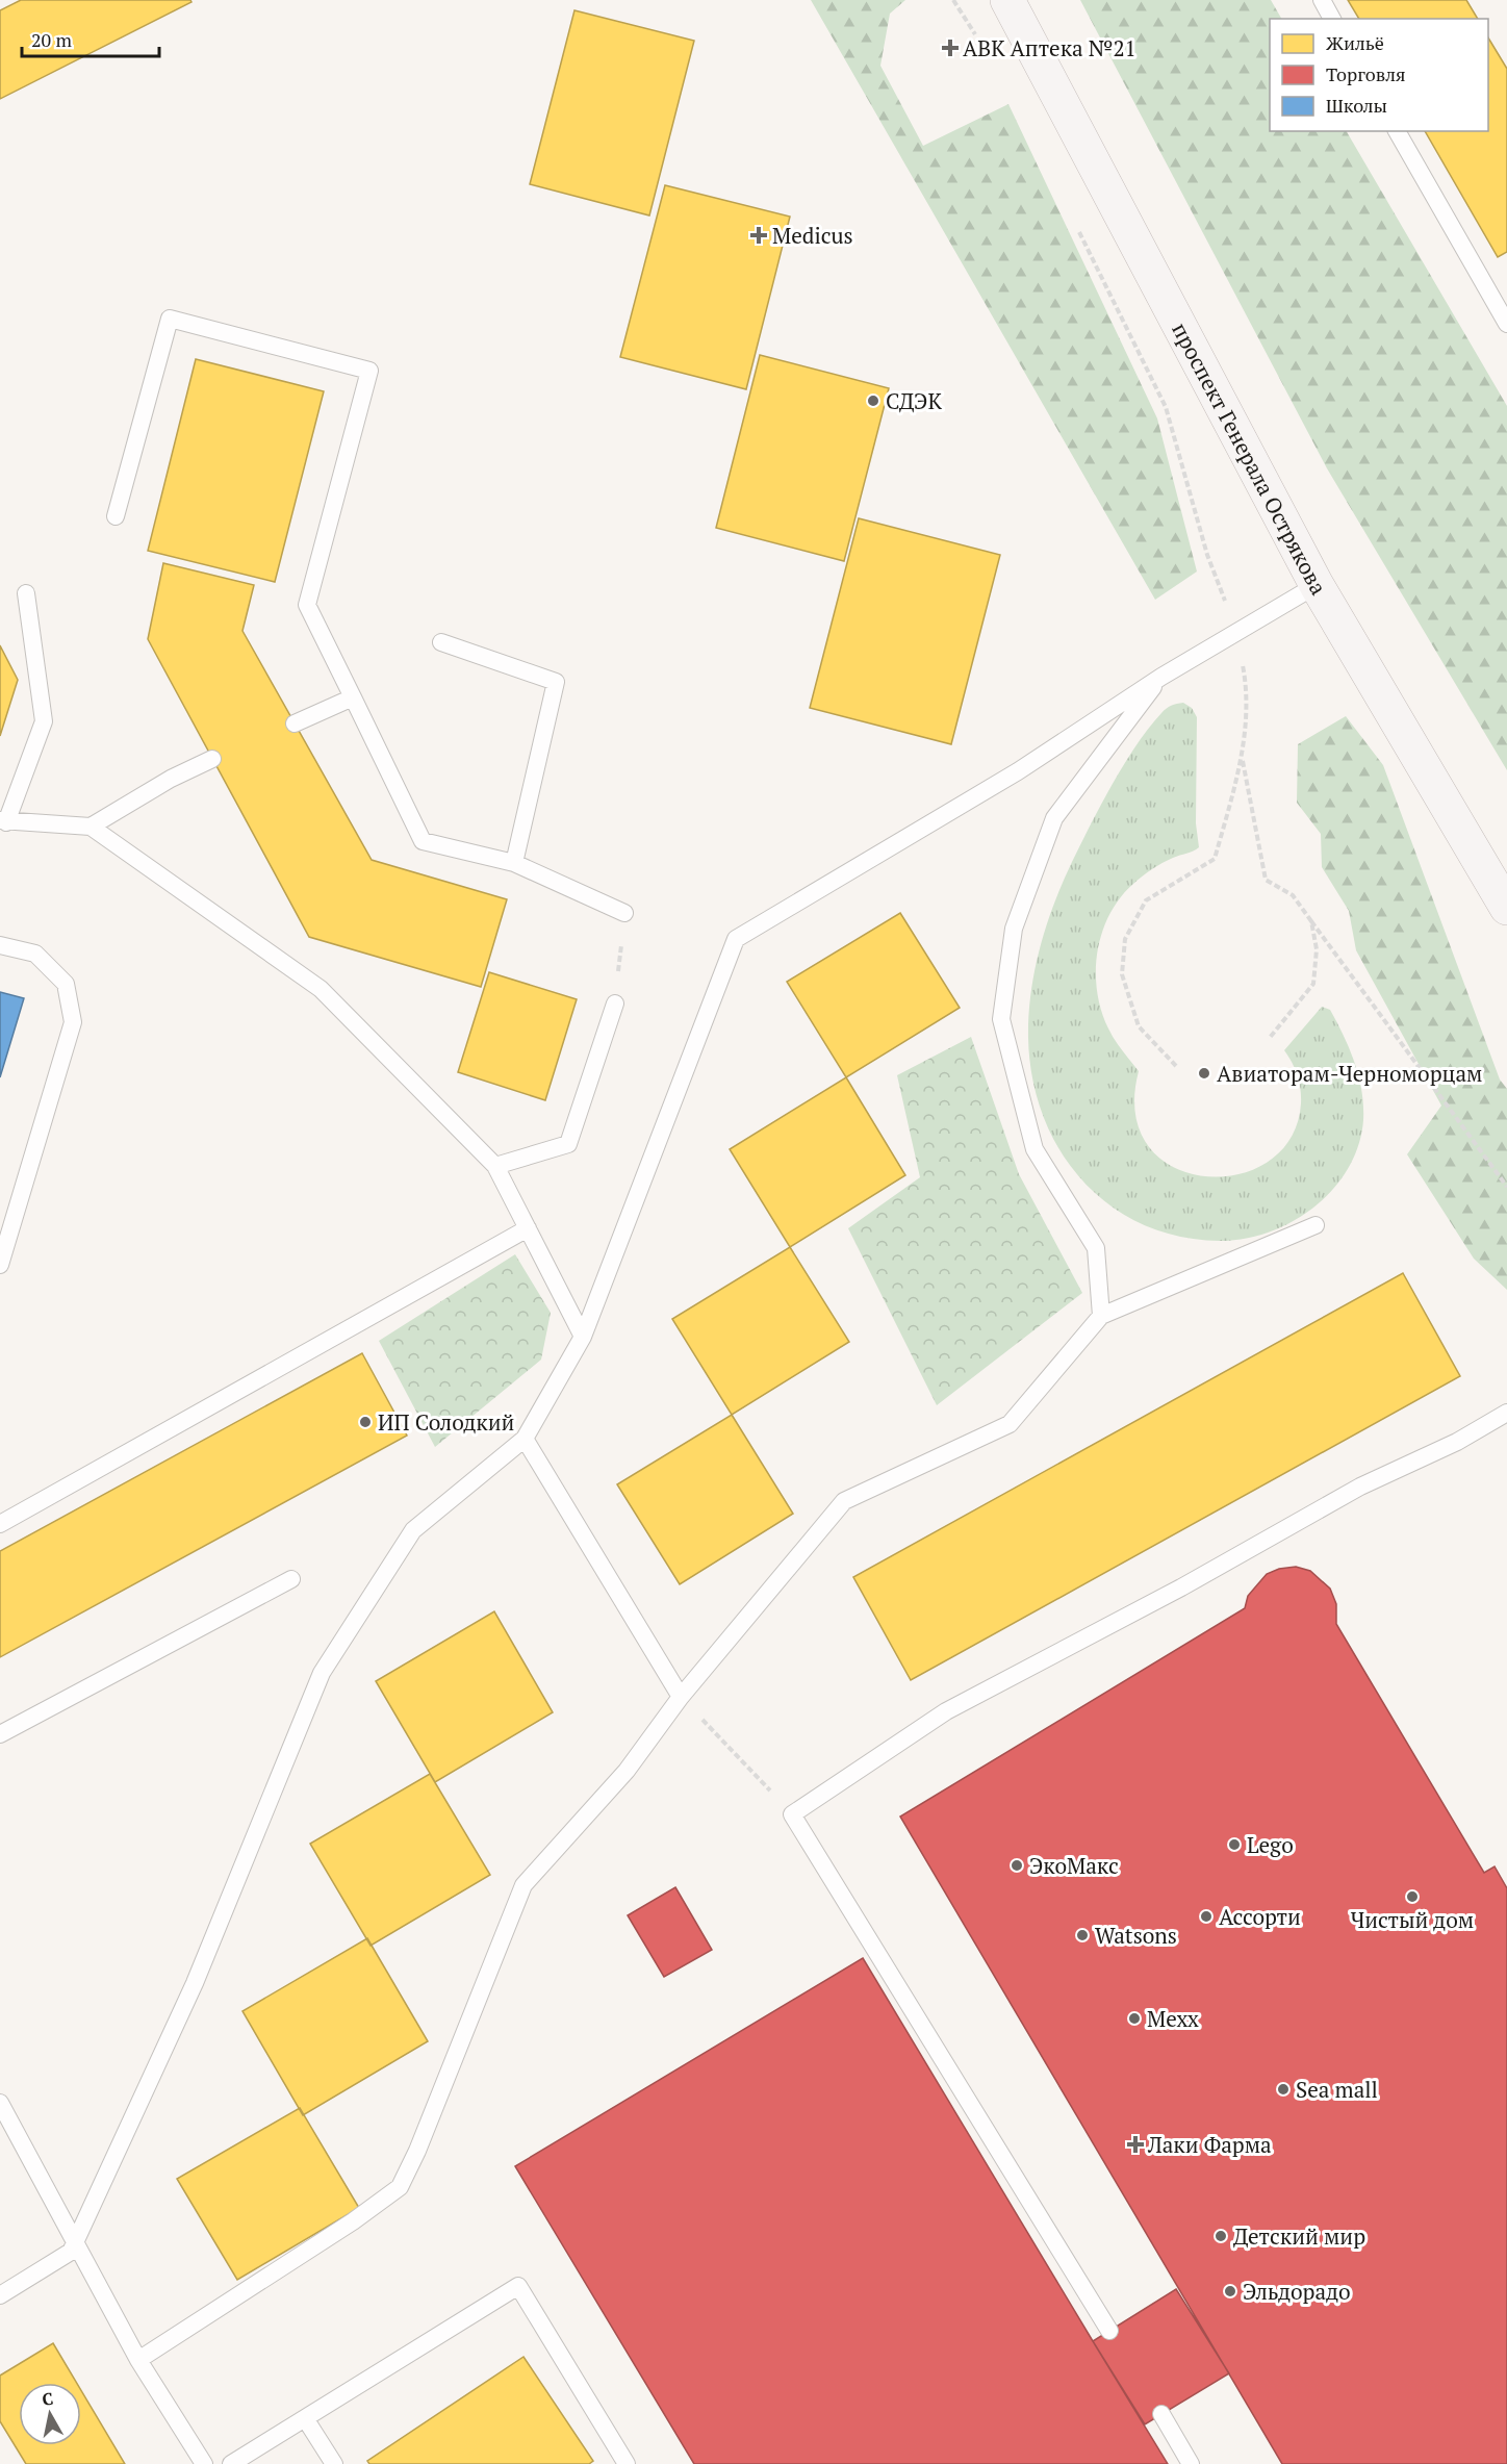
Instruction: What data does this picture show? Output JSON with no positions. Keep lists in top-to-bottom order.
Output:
{
  "streets": {
    "main road": ["проспект Генерала Острякова"]
  },
  "places": {
    "health": ["АВК Аптека №21", "Medicus", "Лаки Фарма"],
    "other": [
      "СДЭК",
      "Авиаторам-Черноморцам",
      "ИП Солодкий",
      "Lego",
      "ЭкоМакс",
      "Чистый дом",
      "Ассорти",
      "Watsons",
      "Mexx",
      "Sea mall",
      "Детский мир",
      "Эльдорадо"
    ]
  },
  "legend": ["Жильё", "Торговля", "Школы"],
  "scale_bar": "20 m",
  "north": "top"
}
